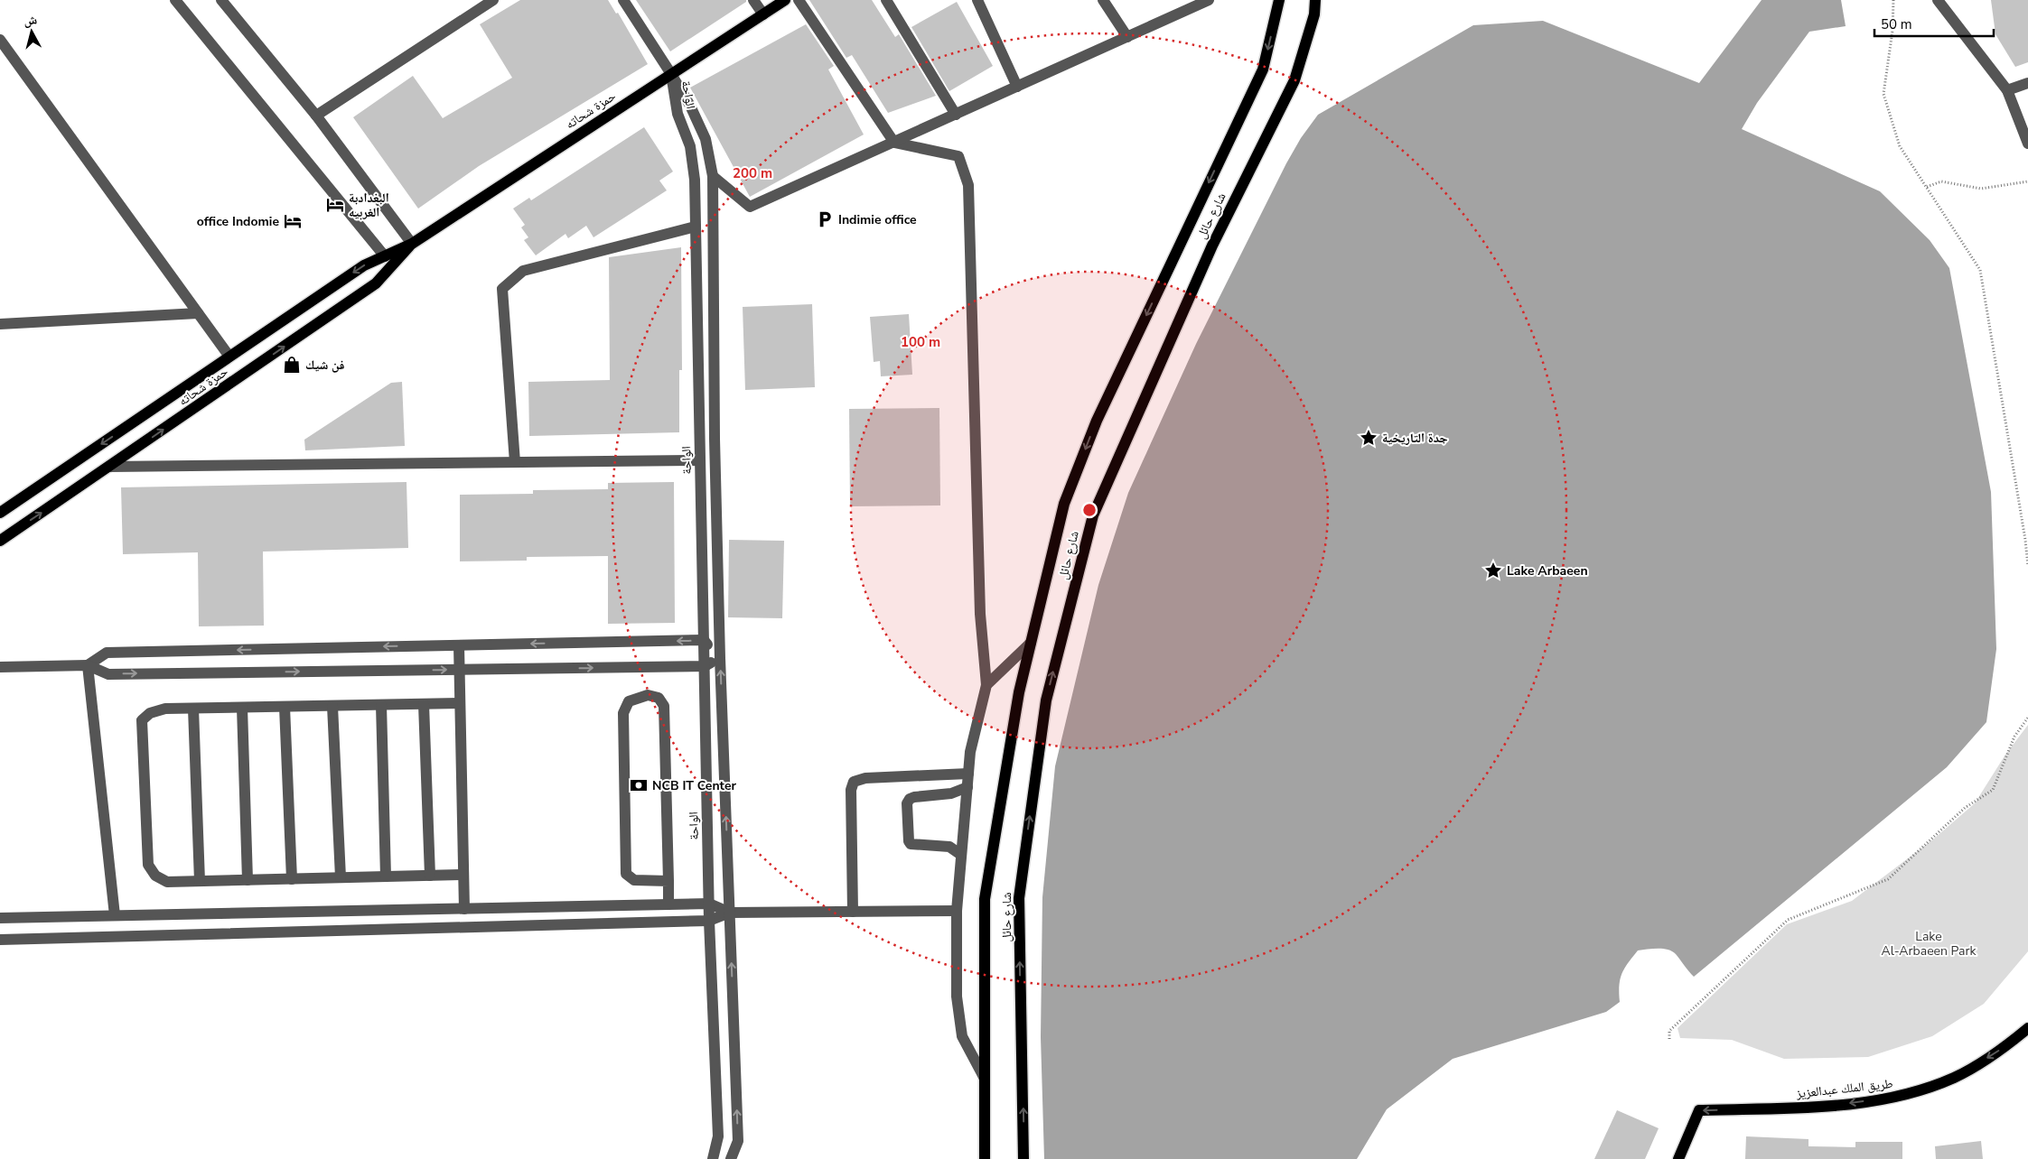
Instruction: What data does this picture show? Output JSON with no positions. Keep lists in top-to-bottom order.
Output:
{
  "streets": {
    "main road": ["حمزة شحاته", "شارع حائل", "طريق الملك عبدالعزيز"],
    "street": ["الواحة"]
  },
  "crossings": [
    ["الواحة", "حمزة شحاته"]
  ],
  "one_way": ["طريق الملك عبدالعزيز"],
  "parks": ["Lake Al-Arbaeen Park"],
  "places": {
    "hotel": ["البغدادبة الغربيه", "office Indomie"],
    "parking": ["Indimie office"],
    "shop": ["فن شيك"],
    "place": ["جدة التاريخية", "Lake Arbaeen"],
    "bank": ["NCB IT Center"]
  },
  "scale_bar": "50 m",
  "north": "top",
  "rings": ["200 m", "100 m"]
}
